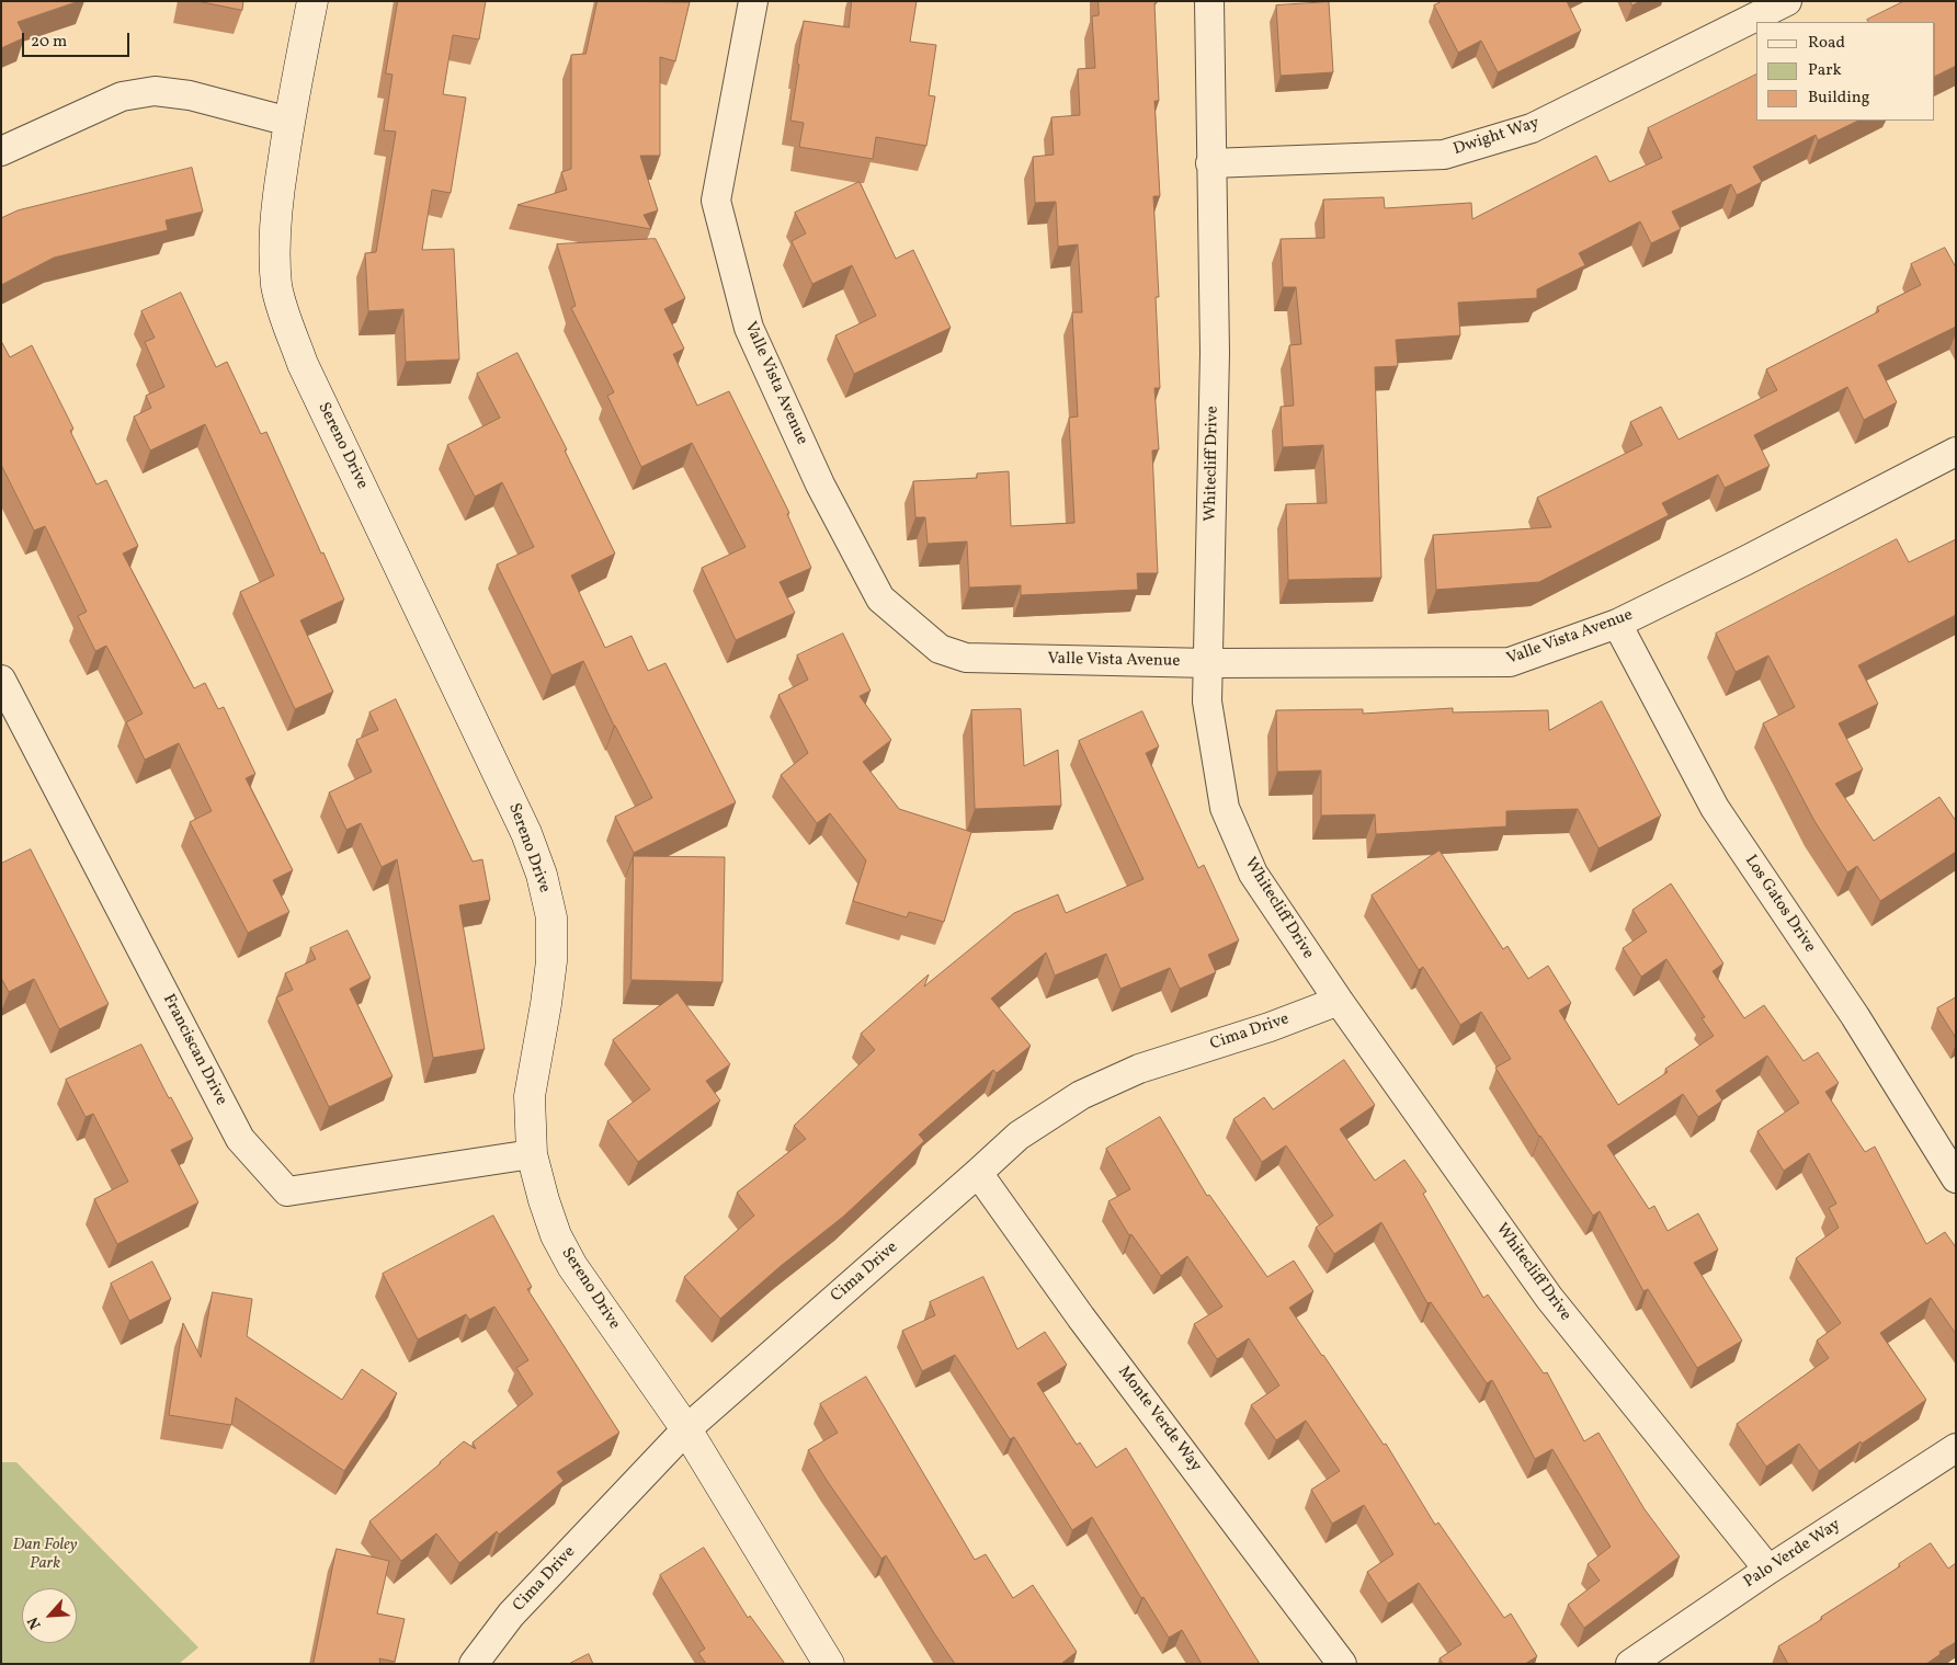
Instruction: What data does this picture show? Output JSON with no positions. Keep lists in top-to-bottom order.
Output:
{
  "streets": {
    "street": [
      "Dwight Way",
      "Valle Vista Avenue",
      "Sereno Drive",
      "Whitecliff Drive",
      "Los Gatos Drive",
      "Cima Drive",
      "Franciscan Drive",
      "Monte Verde Way",
      "Palo Verde Way"
    ]
  },
  "crossings": [
    ["Dwight Way", "Whitecliff Drive"],
    ["Valle Vista Avenue", "Whitecliff Drive"],
    ["Valle Vista Avenue", "Los Gatos Drive"],
    ["Sereno Drive", "Cima Drive"],
    ["Sereno Drive", "Franciscan Drive"],
    ["Whitecliff Drive", "Cima Drive"],
    ["Whitecliff Drive", "Palo Verde Way"],
    ["Cima Drive", "Monte Verde Way"]
  ],
  "parks": ["Dan Foley Park"],
  "legend": ["Road", "Park", "Building"],
  "scale_bar": "20 m",
  "north": "bottom left"
}
